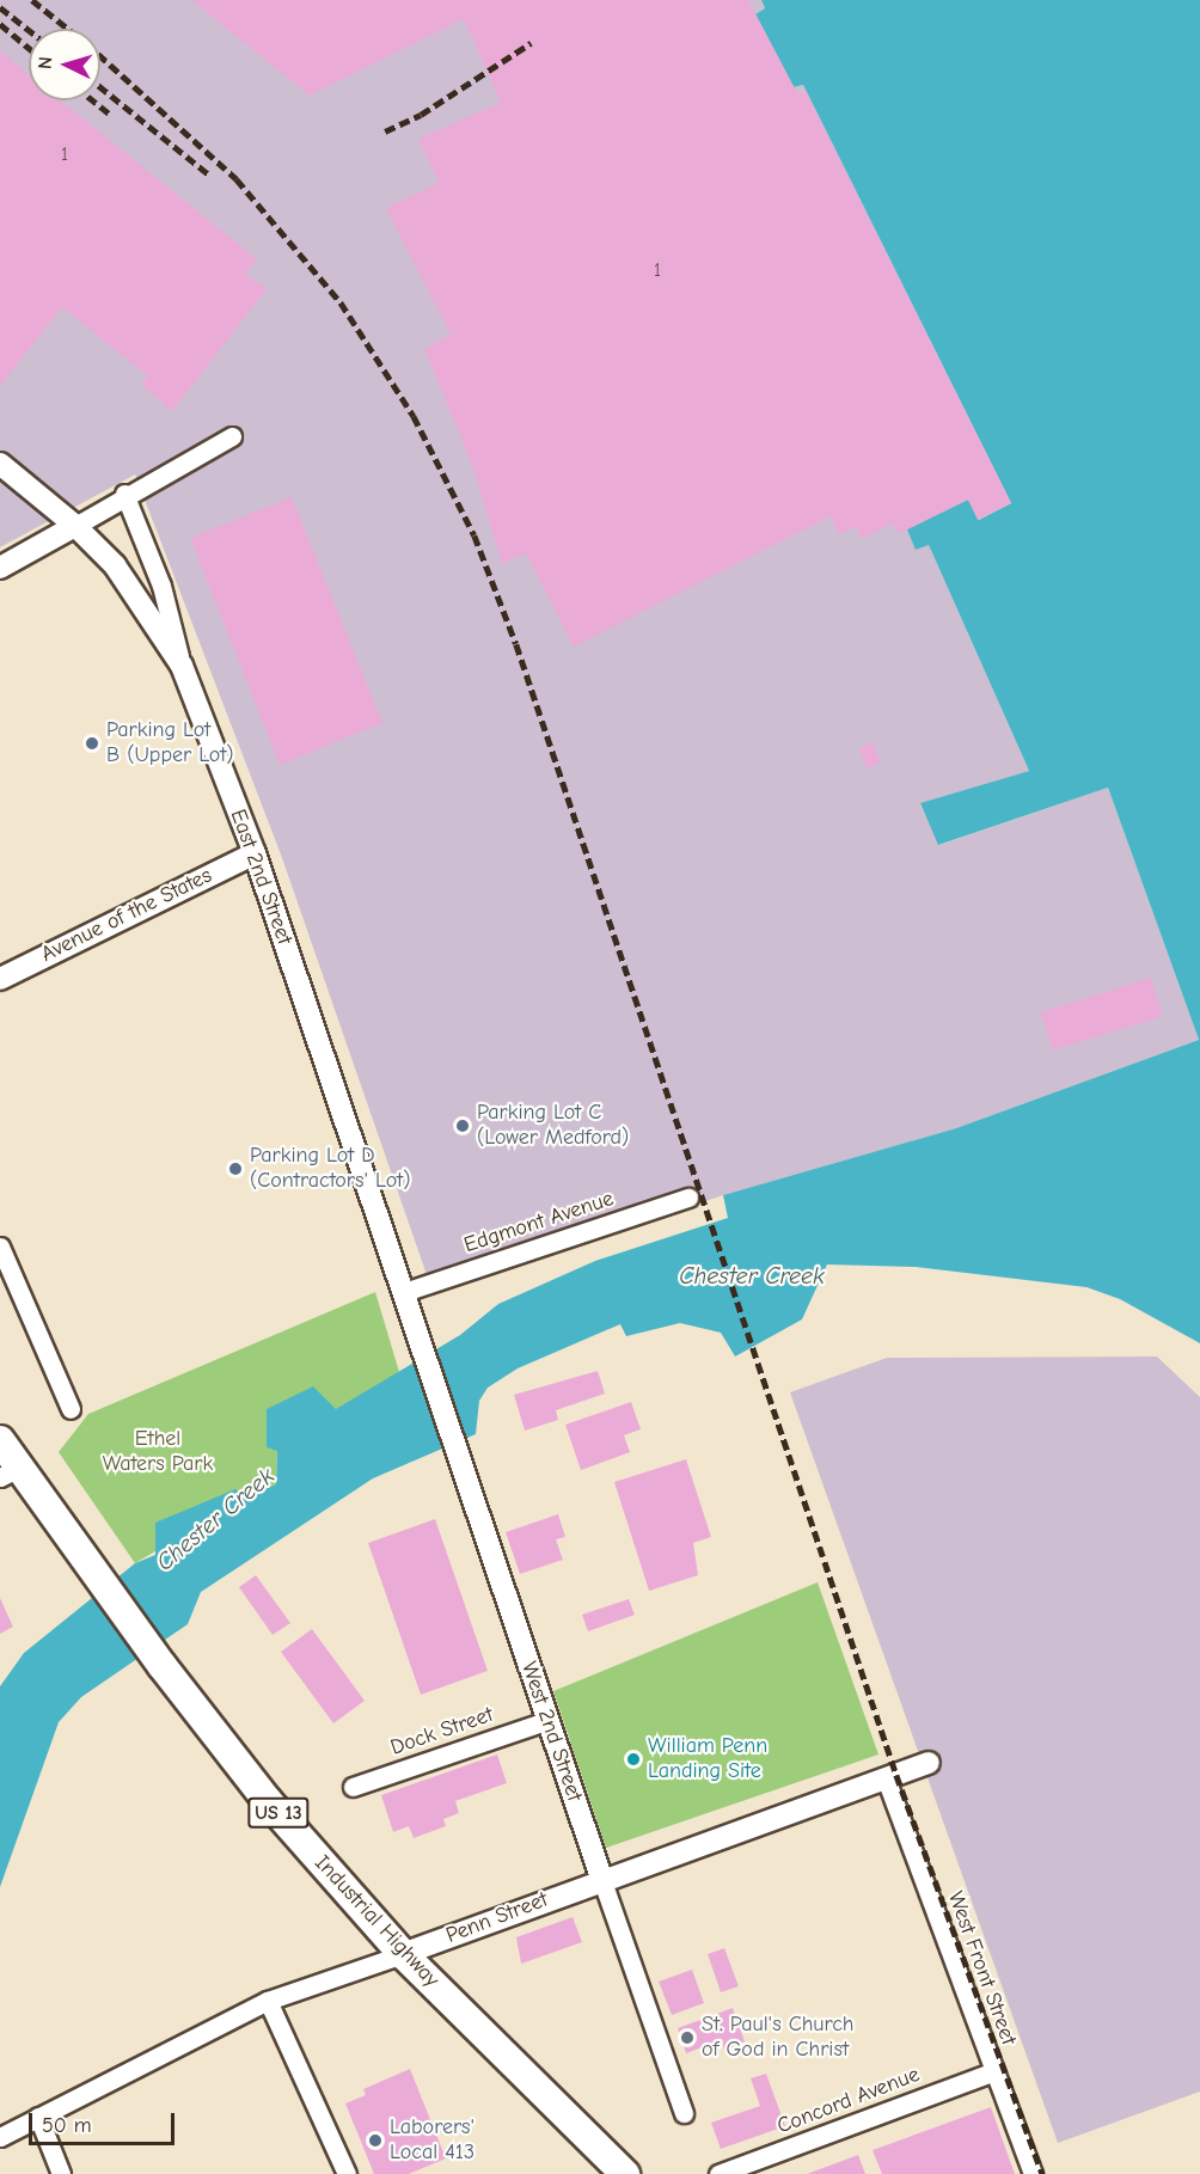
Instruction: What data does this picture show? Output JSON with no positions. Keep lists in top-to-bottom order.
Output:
{
  "streets": {
    "main road": ["US 13", "Industrial Highway"],
    "street": [
      "East 2nd Street",
      "Avenue of the States",
      "Edgmont Avenue",
      "Dock Street",
      "West 2nd Street",
      "Penn Street",
      "West Front Street",
      "Concord Avenue"
    ]
  },
  "crossings": [
    ["East 2nd Street", "Avenue of the States"],
    ["East 2nd Street", "Edgmont Avenue"],
    ["East 2nd Street", "West 2nd Street"],
    ["Dock Street", "West 2nd Street"],
    ["West 2nd Street", "Penn Street"],
    ["Penn Street", "Industrial Highway"],
    ["Penn Street", "West Front Street"],
    ["West Front Street", "Concord Avenue"]
  ],
  "water": ["Chester Creek"],
  "parks": ["Ethel Waters Park"],
  "places": [
    "Parking Lot B (Upper Lot)",
    "Parking Lot C (Lower Medford)",
    "Parking Lot D (Contractors' Lot)",
    "William Penn Landing Site",
    "St. Paul's Church of God in Christ",
    "Laborers' Local 413"
  ],
  "house_numbers": ["1", "1"],
  "scale_bar": "50 m",
  "north": "left"
}
